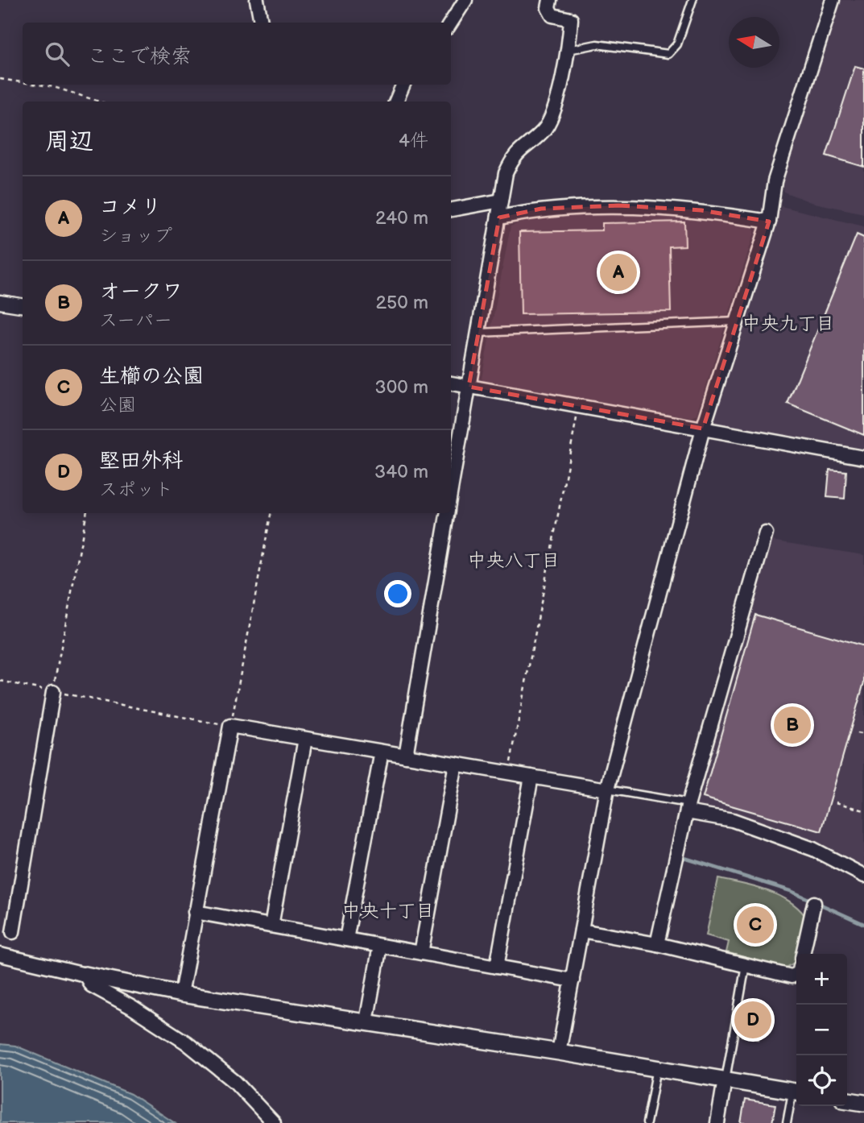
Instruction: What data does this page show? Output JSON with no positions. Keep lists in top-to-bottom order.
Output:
{
  "districts": ["中央九丁目", "中央八丁目", "中央十丁目"],
  "north": "left",
  "page": {
    "search": "ここで検索",
    "heading": ["周辺", "4件"],
    "list": [
      {
        "mark": "A",
        "name": "コメリ",
        "note": "ショップ",
        "value": "240 m"
      },
      {
        "mark": "B",
        "name": "オークワ",
        "note": "スーパー",
        "value": "250 m"
      },
      {
        "mark": "C",
        "name": "生櫛の公園",
        "note": "公園",
        "value": "300 m"
      },
      {
        "mark": "D",
        "name": "堅田外科",
        "note": "スポット",
        "value": "340 m"
      }
    ],
    "pins": [
      "A",
      "B",
      "C",
      "D"
    ],
    "map_buttons": ["+", "−"]
  }
}
